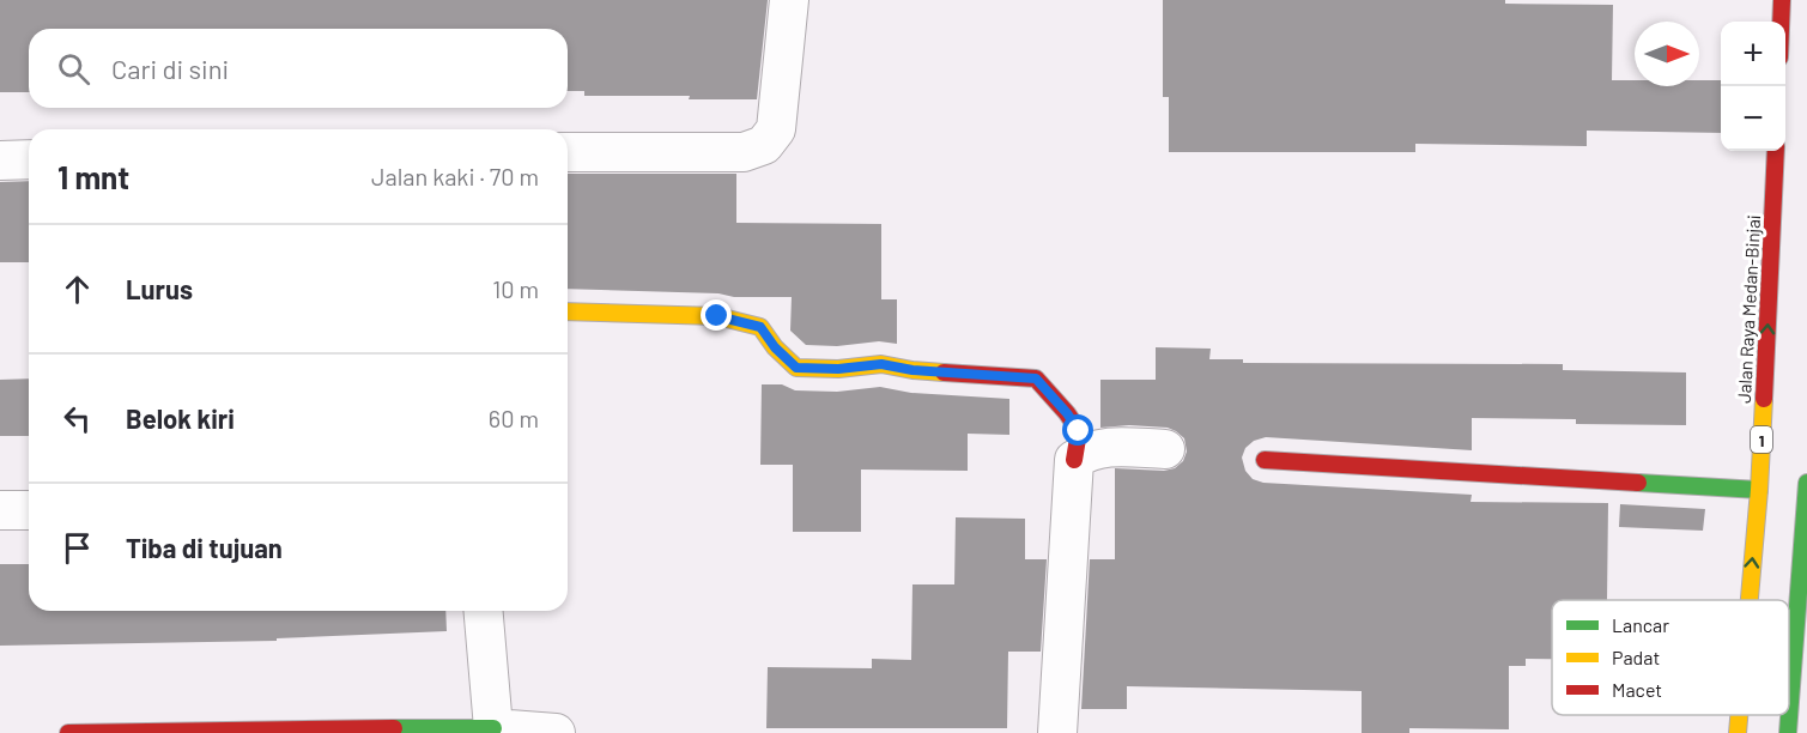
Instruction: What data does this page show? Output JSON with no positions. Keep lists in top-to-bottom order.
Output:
{
  "streets": {
    "street": ["Jalan Raya Medan-Binjai", "1"]
  },
  "one_way": ["Jalan Raya Medan-Binjai"],
  "legend": ["Lancar", "Padat", "Macet"],
  "north": "right",
  "page": {
    "map_buttons": ["+", "−"],
    "search": "Cari di sini",
    "heading": ["1 mnt", "Jalan kaki · 70 m"],
    "list": [
      ["Lurus", "10 m"],
      ["Belok kiri", "60 m"],
      "Tiba di tujuan"
    ]
  }
}
